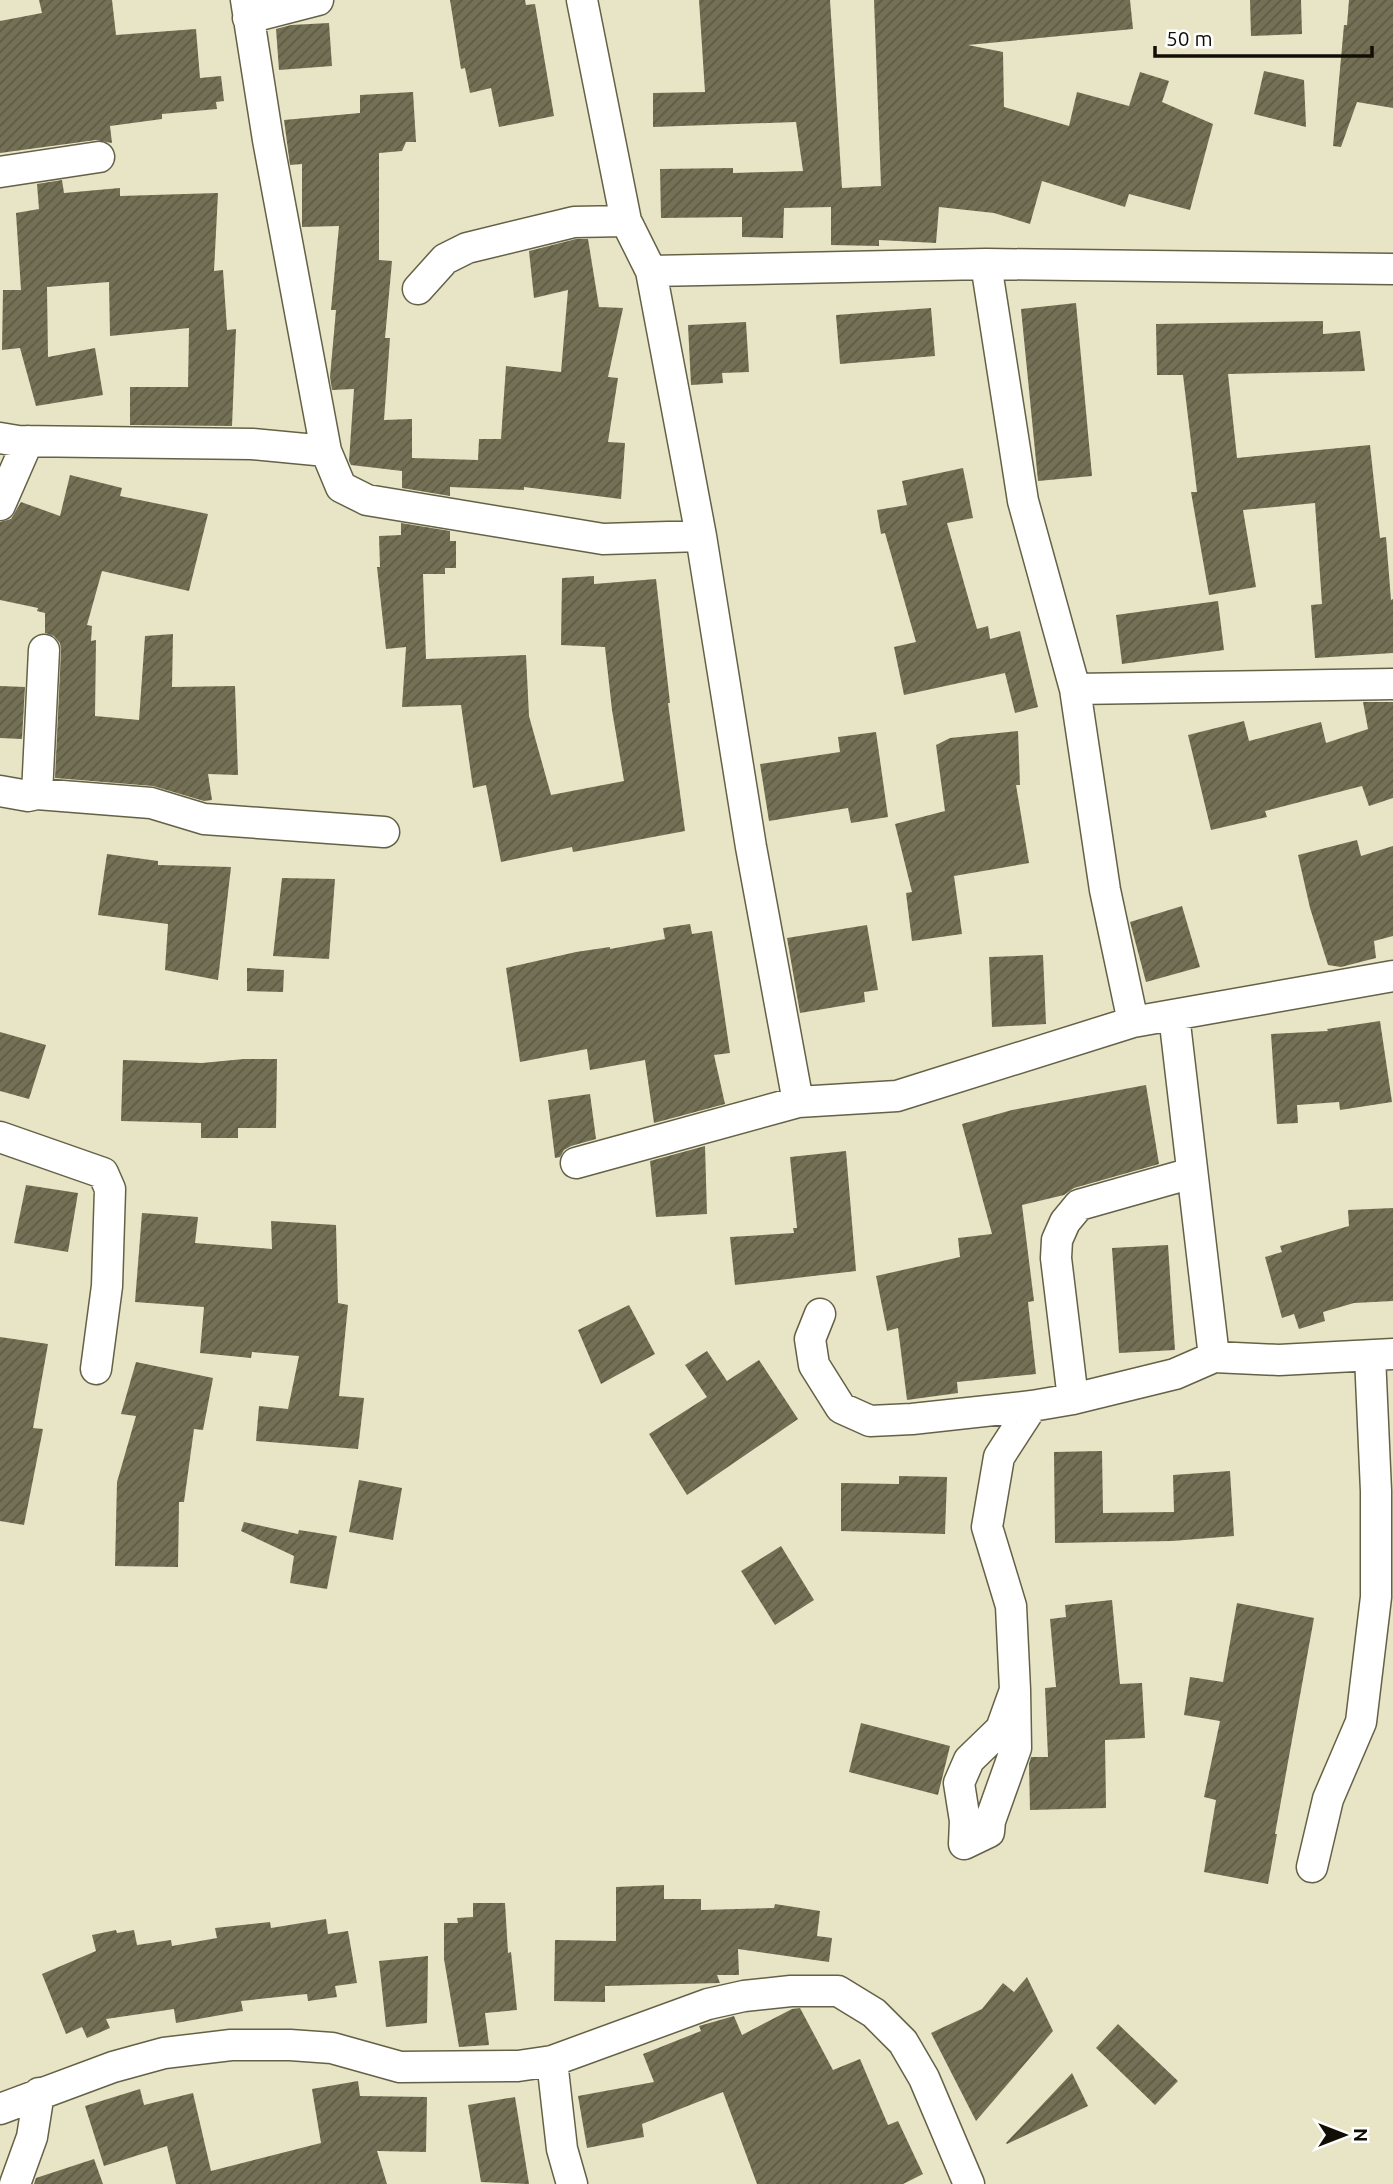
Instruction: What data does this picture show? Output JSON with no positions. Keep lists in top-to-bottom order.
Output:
{
  "scale_bar": "50 m",
  "north": "right"
}
